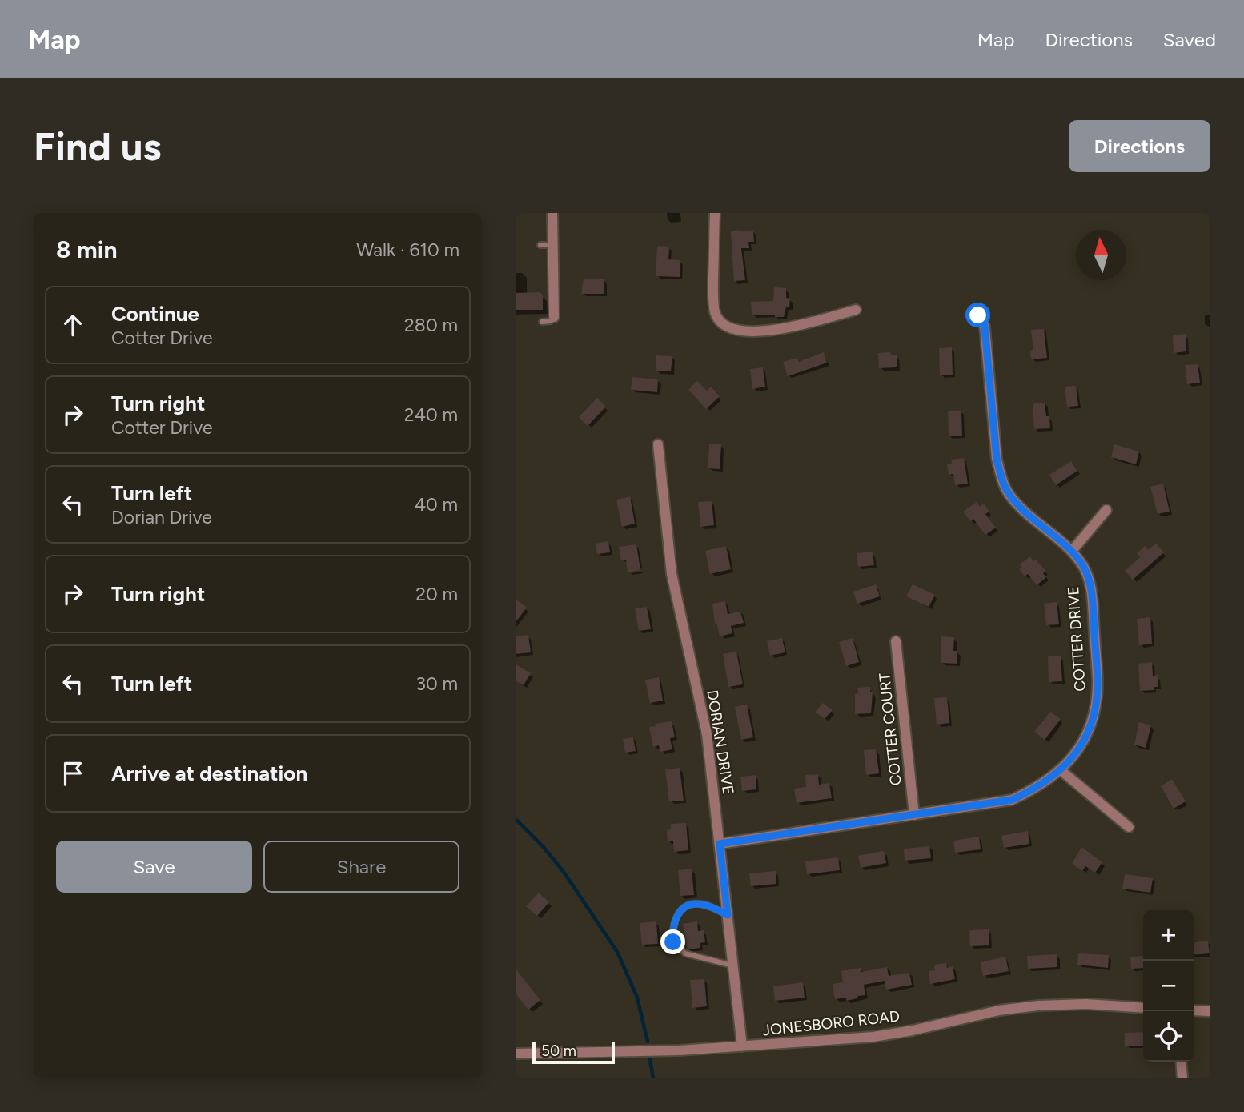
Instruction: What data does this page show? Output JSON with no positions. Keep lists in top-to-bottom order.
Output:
{
  "streets": {
    "street": [
      "COTTER DRIVE",
      "COTTER COURT",
      "DORIAN DRIVE",
      "JONESBORO ROAD"
    ]
  },
  "crossings": [
    ["COTTER DRIVE", "COTTER COURT"],
    ["COTTER DRIVE", "DORIAN DRIVE"],
    ["DORIAN DRIVE", "JONESBORO ROAD"]
  ],
  "scale_bar": "50 m",
  "north": "top",
  "page": {
    "header": "Map",
    "nav": ["Map", "Directions", "Saved"],
    "buttons": [
      "Directions",
      ["Save", "Share"]
    ],
    "title": "Find us",
    "heading": ["8 min", "Walk · 610 m"],
    "list": [
      ["Continue", "Cotter Drive", "280 m"],
      ["Turn right", "Cotter Drive", "240 m"],
      ["Turn left", "Dorian Drive", "40 m"],
      ["Turn right", "20 m"],
      ["Turn left", "30 m"],
      "Arrive at destination"
    ],
    "map_buttons": ["+", "−"],
    "scale": "50 m"
  }
}
